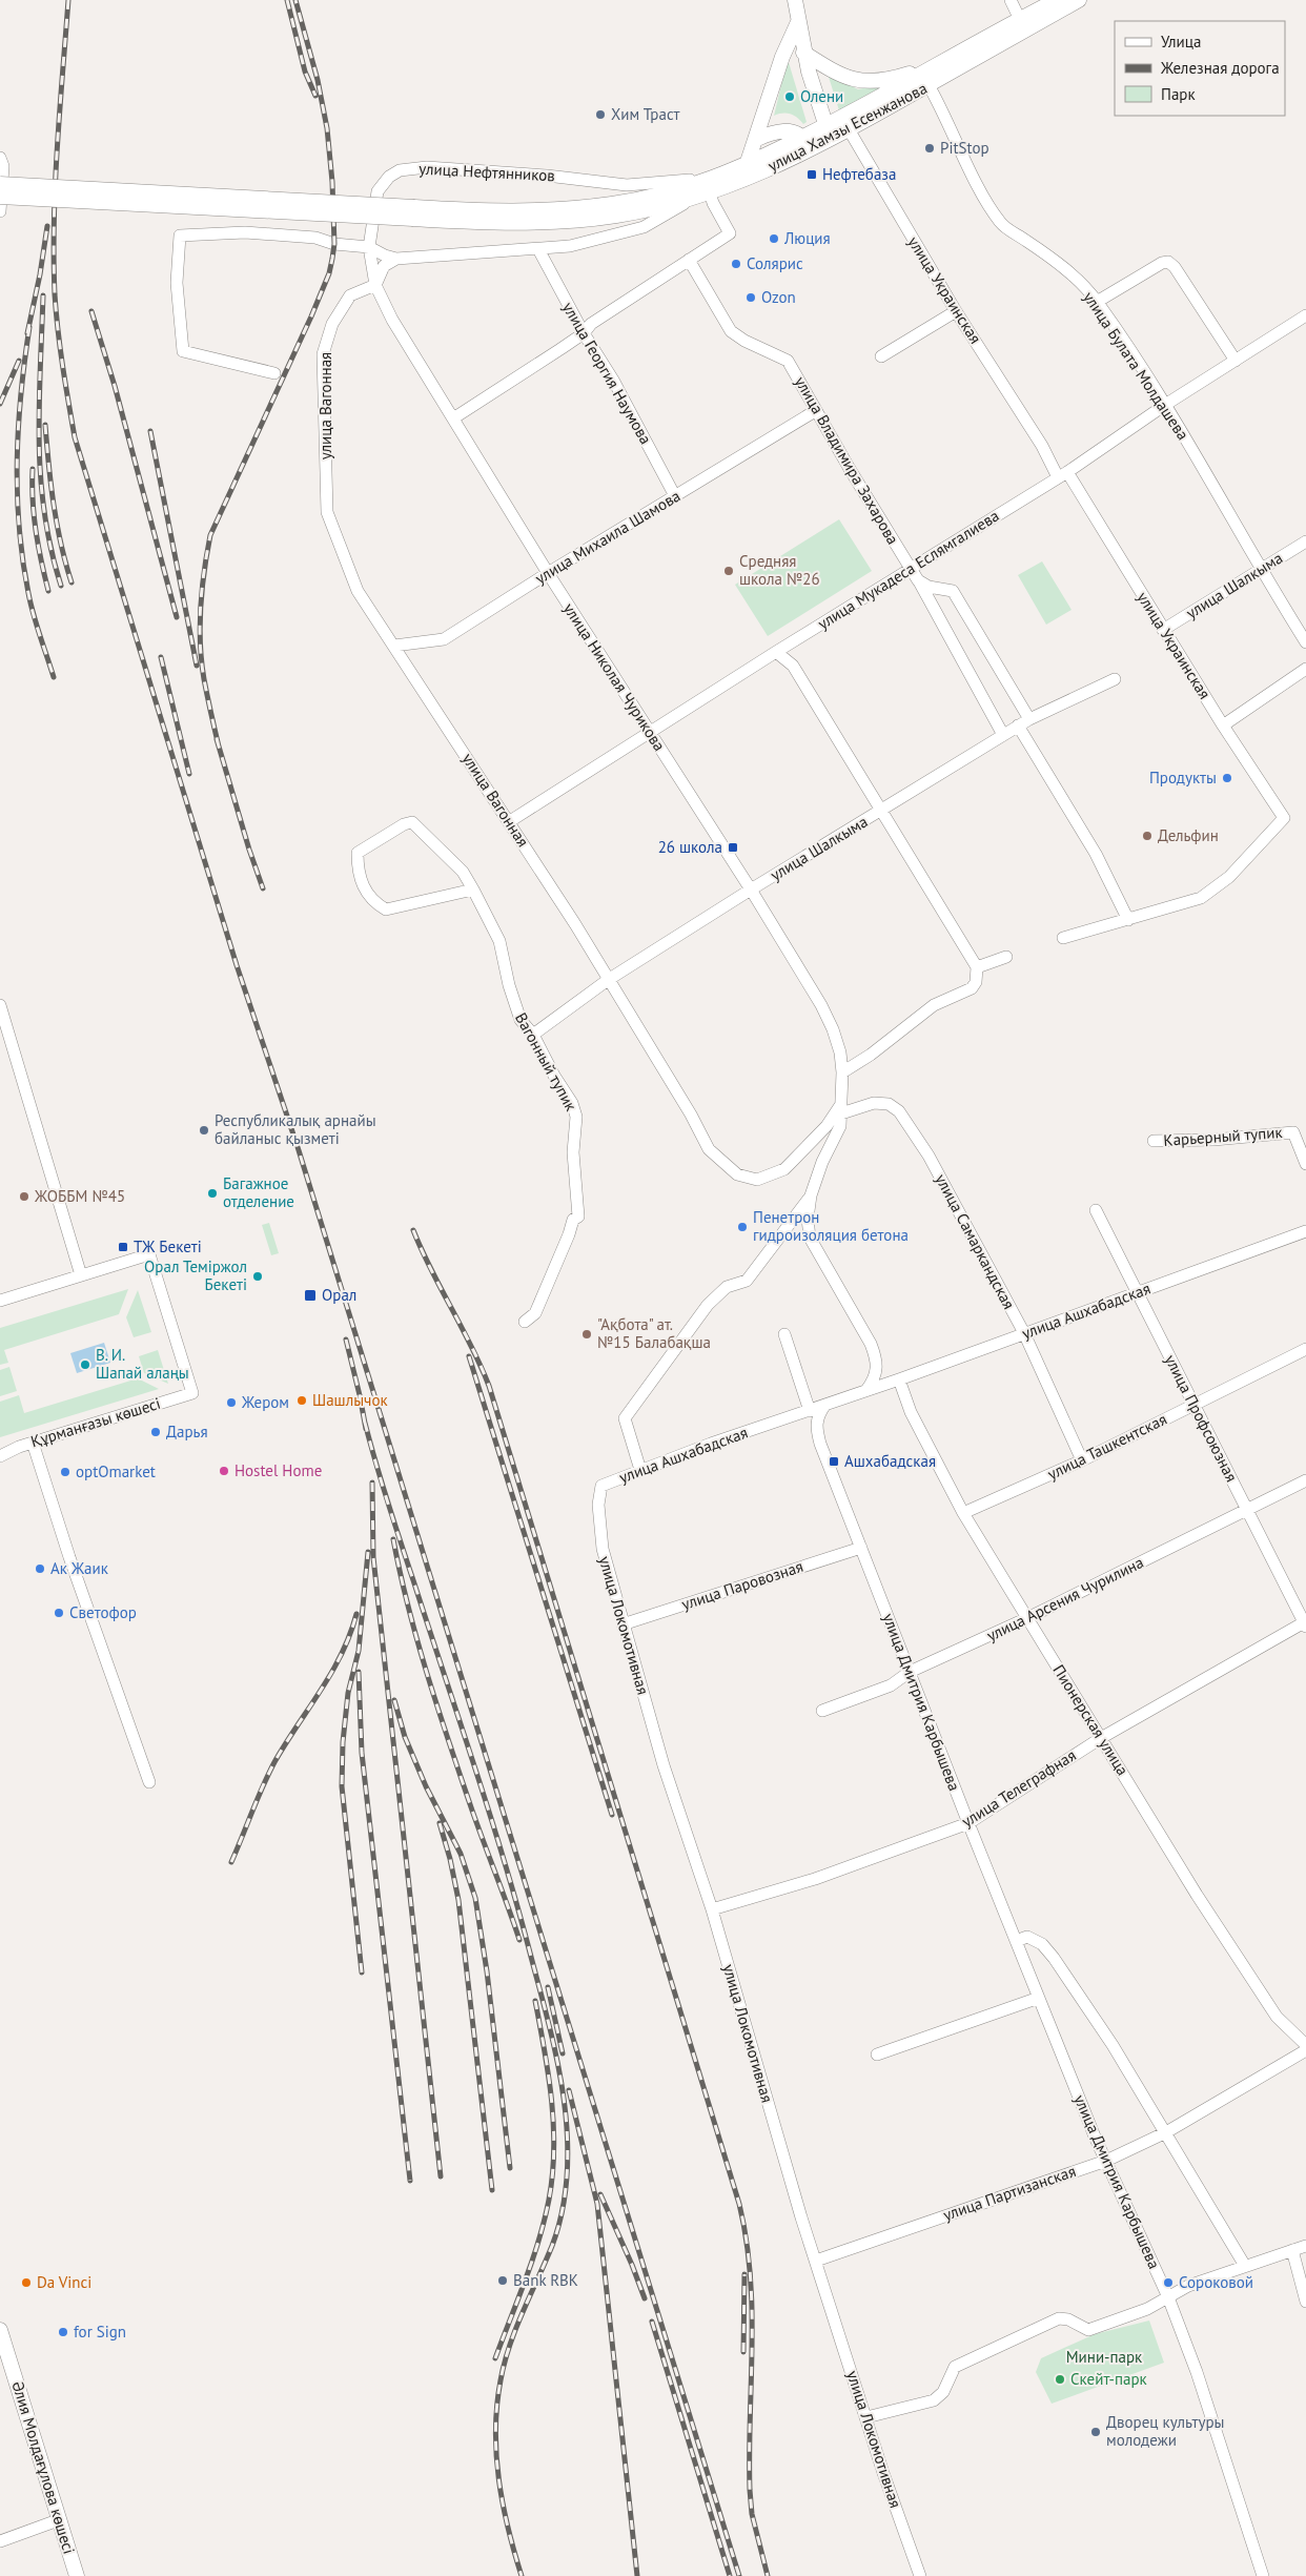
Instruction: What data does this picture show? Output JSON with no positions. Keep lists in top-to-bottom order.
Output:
{
  "streets": {
    "main road": ["улица Хамзы Есенжанова", "Әлия Молдағұлова көшесі"],
    "street": [
      "улица Нефтянников",
      "улица Украинская",
      "улица Булата Молдашева",
      "улица Георгия Наумова",
      "улица Вагонная",
      "улица Владимира Захарова",
      "улица Михаила Шамова",
      "улица Мукадеса Еслямгалиева",
      "улица Шалкыма",
      "улица Николая Чурикова",
      "Вагонный тупик",
      "Карьерный тупик",
      "улица Самаркандская",
      "улица Ашхабадская",
      "улица Профсоюзная",
      "Құрманғазы көшесі",
      "улица Ташкентская",
      "улица Паровозная",
      "улица Арсения Чурилина",
      "улица Локомотивная",
      "улица Дмитрия Карбышева",
      "Пионерская улица",
      "улица Телеграфная",
      "улица Партизанская"
    ]
  },
  "crossings": [
    ["улица Хамзы Есенжанова", "улица Нефтянников"],
    ["улица Хамзы Есенжанова", "улица Украинская"],
    ["улица Хамзы Есенжанова", "улица Булата Молдашева"],
    ["улица Нефтянников", "улица Вагонная"],
    ["улица Нефтянников", "улица Николая Чурикова"],
    ["улица Украинская", "улица Мукадеса Еслямгалиева"],
    ["улица Украинская", "улица Шалкыма"],
    ["улица Булата Молдашева", "улица Мукадеса Еслямгалиева"],
    ["улица Булата Молдашева", "улица Шалкыма"],
    ["улица Георгия Наумова", "улица Михаила Шамова"],
    ["улица Вагонная", "улица Михаила Шамова"],
    ["улица Вагонная", "улица Мукадеса Еслямгалиева"],
    ["улица Вагонная", "улица Шалкыма"],
    ["улица Вагонная", "улица Николая Чурикова"],
    ["улица Вагонная", "улица Самаркандская"],
    ["улица Владимира Захарова", "улица Михаила Шамова"],
    ["улица Владимира Захарова", "улица Мукадеса Еслямгалиева"],
    ["улица Владимира Захарова", "улица Шалкыма"],
    ["улица Михаила Шамова", "улица Николая Чурикова"],
    ["улица Мукадеса Еслямгалиева", "улица Николая Чурикова"],
    ["улица Шалкыма", "улица Николая Чурикова"],
    ["улица Шалкыма", "Вагонный тупик"],
    ["улица Николая Чурикова", "улица Самаркандская"],
    ["улица Самаркандская", "улица Ашхабадская"],
    ["улица Самаркандская", "улица Ташкентская"],
    ["улица Ашхабадская", "улица Профсоюзная"],
    ["улица Ашхабадская", "улица Локомотивная"],
    ["улица Ашхабадская", "улица Дмитрия Карбышева"],
    ["улица Ашхабадская", "Пионерская улица"],
    ["улица Профсоюзная", "улица Ташкентская"],
    ["улица Профсоюзная", "улица Арсения Чурилина"],
    ["улица Профсоюзная", "улица Телеграфная"],
    ["улица Ташкентская", "Пионерская улица"],
    ["улица Паровозная", "улица Локомотивная"],
    ["улица Паровозная", "улица Дмитрия Карбышева"],
    ["улица Арсения Чурилина", "улица Дмитрия Карбышева"],
    ["улица Арсения Чурилина", "Пионерская улица"],
    ["улица Локомотивная", "улица Телеграфная"],
    ["улица Локомотивная", "улица Партизанская"],
    ["улица Дмитрия Карбышева", "улица Телеграфная"],
    ["улица Дмитрия Карбышева", "улица Партизанская"],
    ["Пионерская улица", "улица Телеграфная"]
  ],
  "parks": ["Мини-парк"],
  "places": {
    "other": [
      "Олени",
      "Хим Траст",
      "PitStop",
      "Люция",
      "Солярис",
      "Ozon",
      "Средняя школа №26",
      "Продукты",
      "Дельфин",
      "Республикалық арнайы байланыс қызметі",
      "Багажное отделение",
      "ЖОББМ №45",
      "Пенетрон гидроизоляция бетона",
      "Орал Теміржол Бекеті",
      "\"Ақбота\" ат. №15 Балабақша",
      "В. И. Шапай алаңы",
      "Шашлычок",
      "Жером",
      "Дарья",
      "Hostel Home",
      "optOmarket",
      "Ак Жаик",
      "Светофор",
      "Bank RBK",
      "Da Vinci",
      "Сороковой",
      "for Sign",
      "Скейт-парк",
      "Дворец культуры молодежи"
    ],
    "transit": [
      "Нефтебаза",
      "26 школа",
      "ТЖ Бекеті",
      "Орал",
      "Ашхабадская"
    ]
  },
  "legend": ["Улица", "Железная дорога", "Парк"]
}
